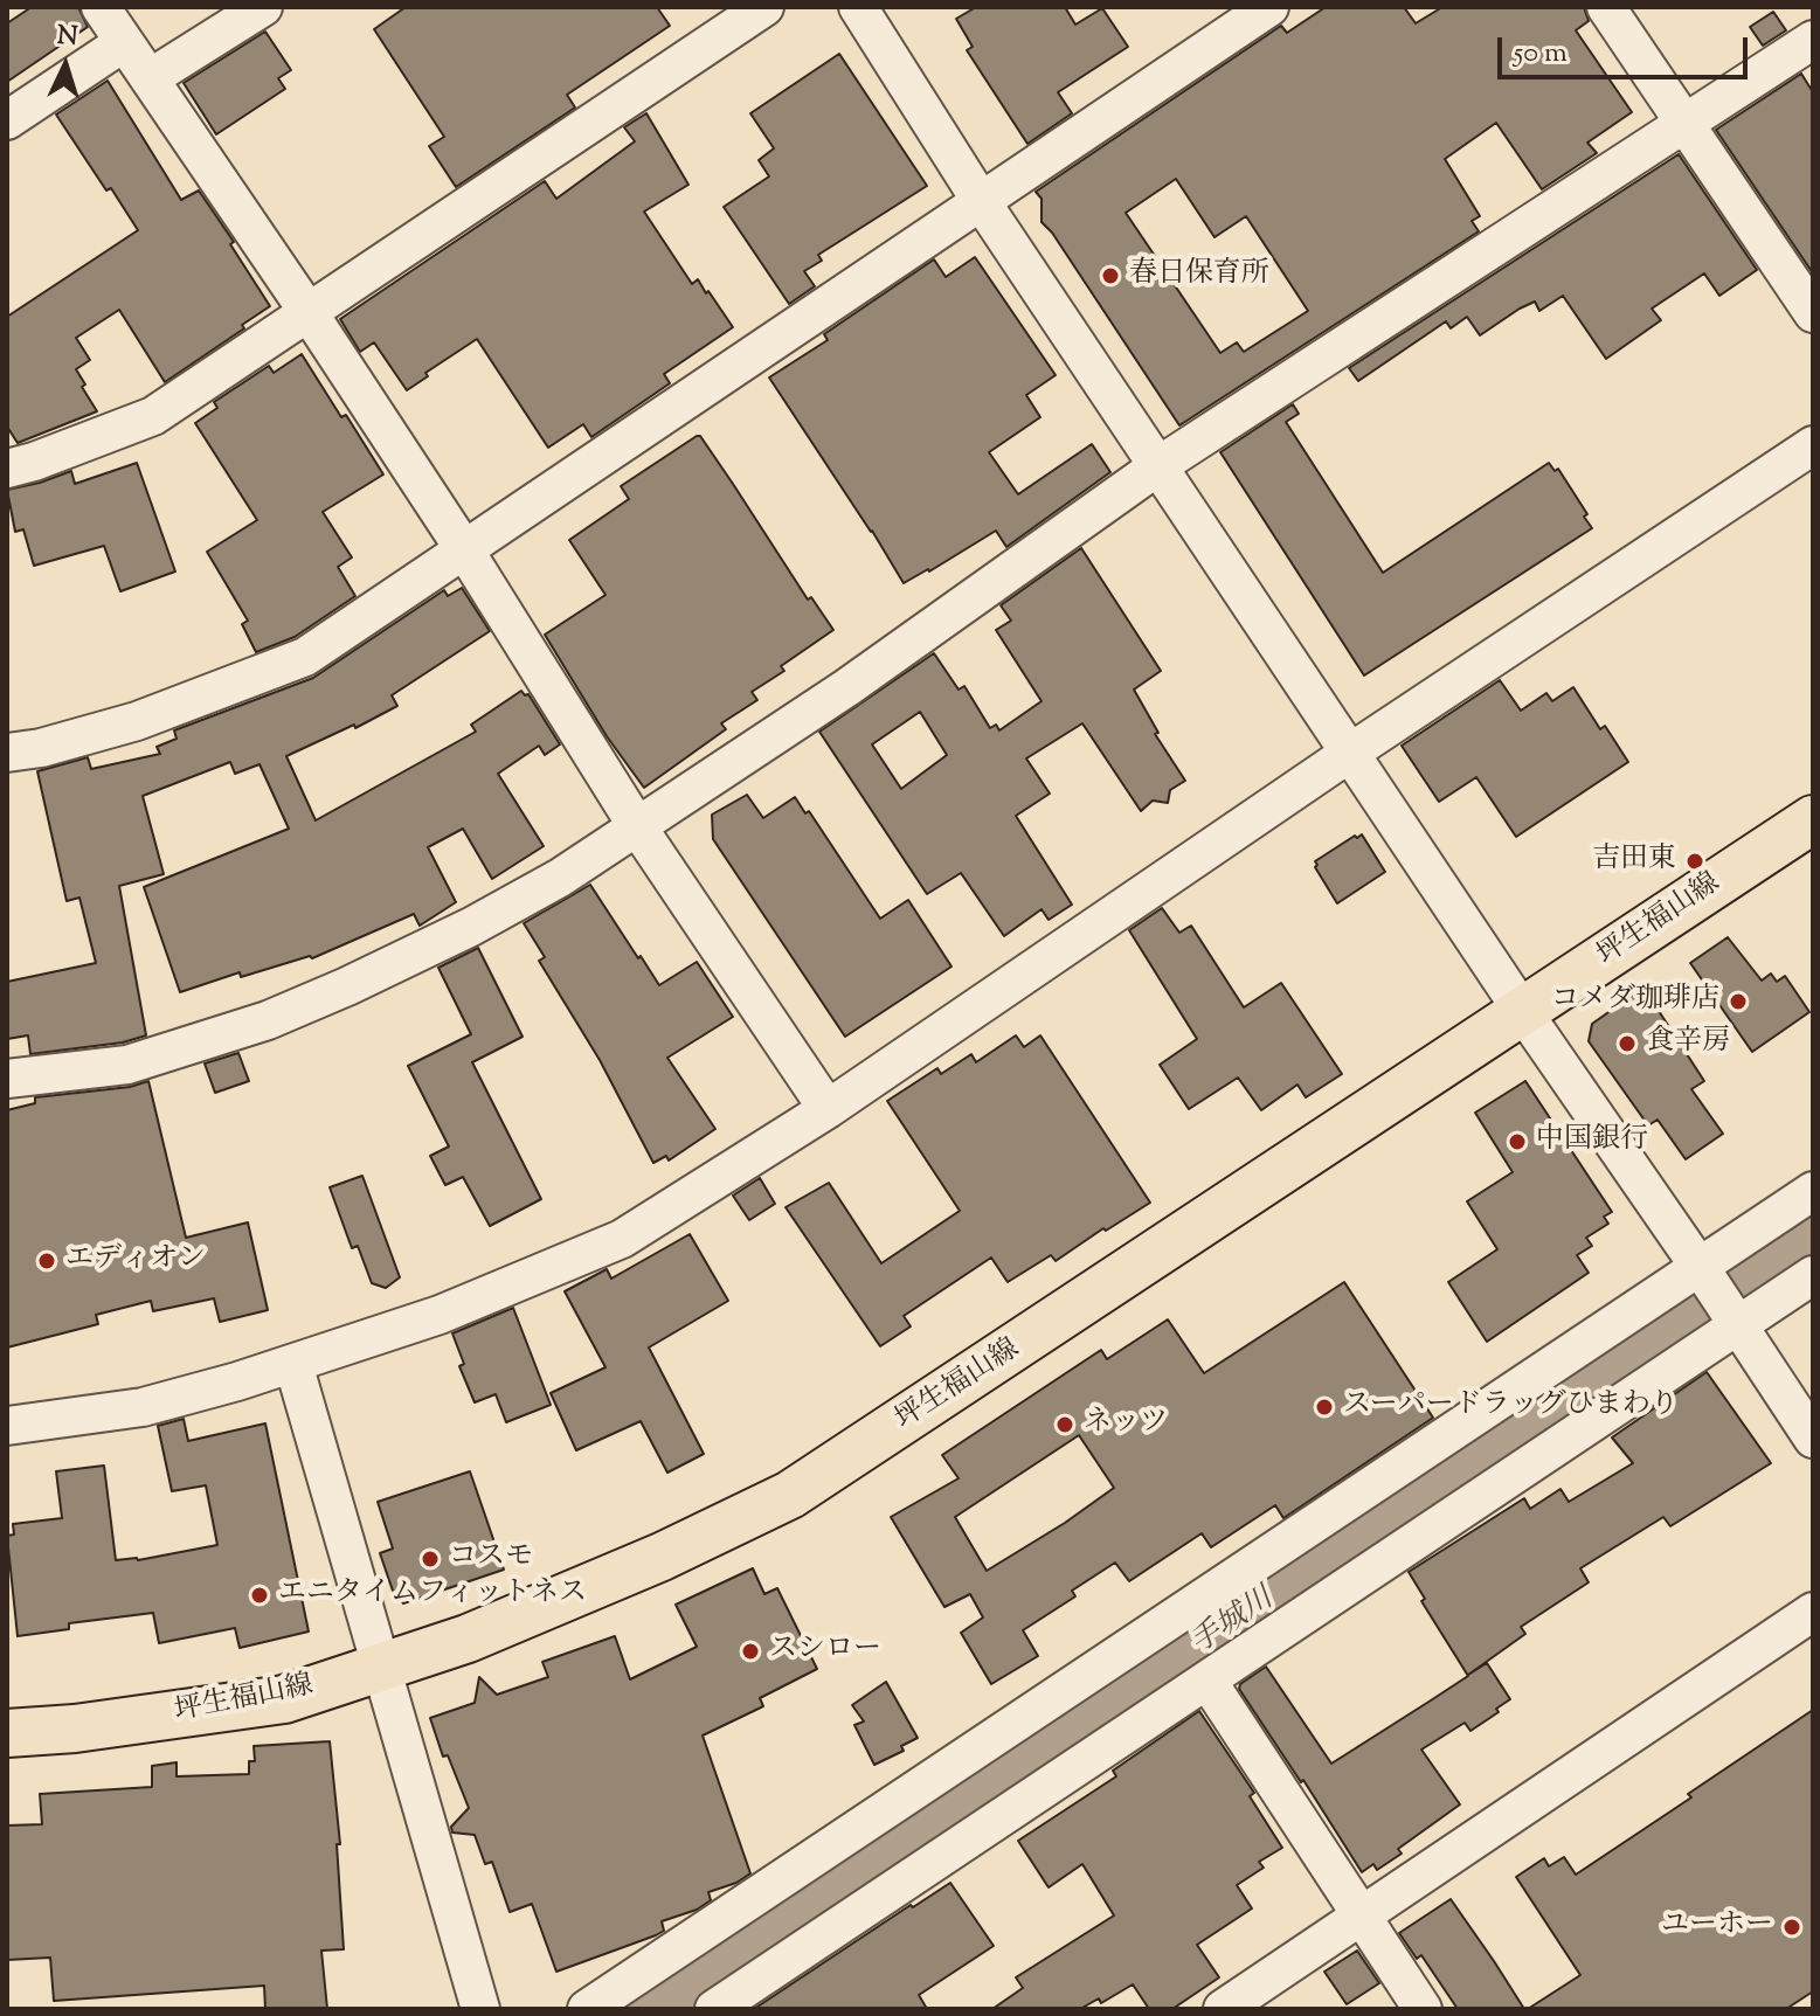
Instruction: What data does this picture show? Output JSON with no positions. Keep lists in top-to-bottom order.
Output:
{
  "streets": {
    "main road": ["坪生福山線"]
  },
  "water": ["手城川"],
  "places": [
    "春日保育所",
    "吉田東",
    "コメダ珈琲店",
    "食辛房",
    "中国銀行",
    "エディオン",
    "スーパードラッグひまわり",
    "ネッツ",
    "コスモ",
    "エニタイムフィットネス",
    "スシロー",
    "ユーホー"
  ],
  "scale_bar": "50 m",
  "north": "top"
}
